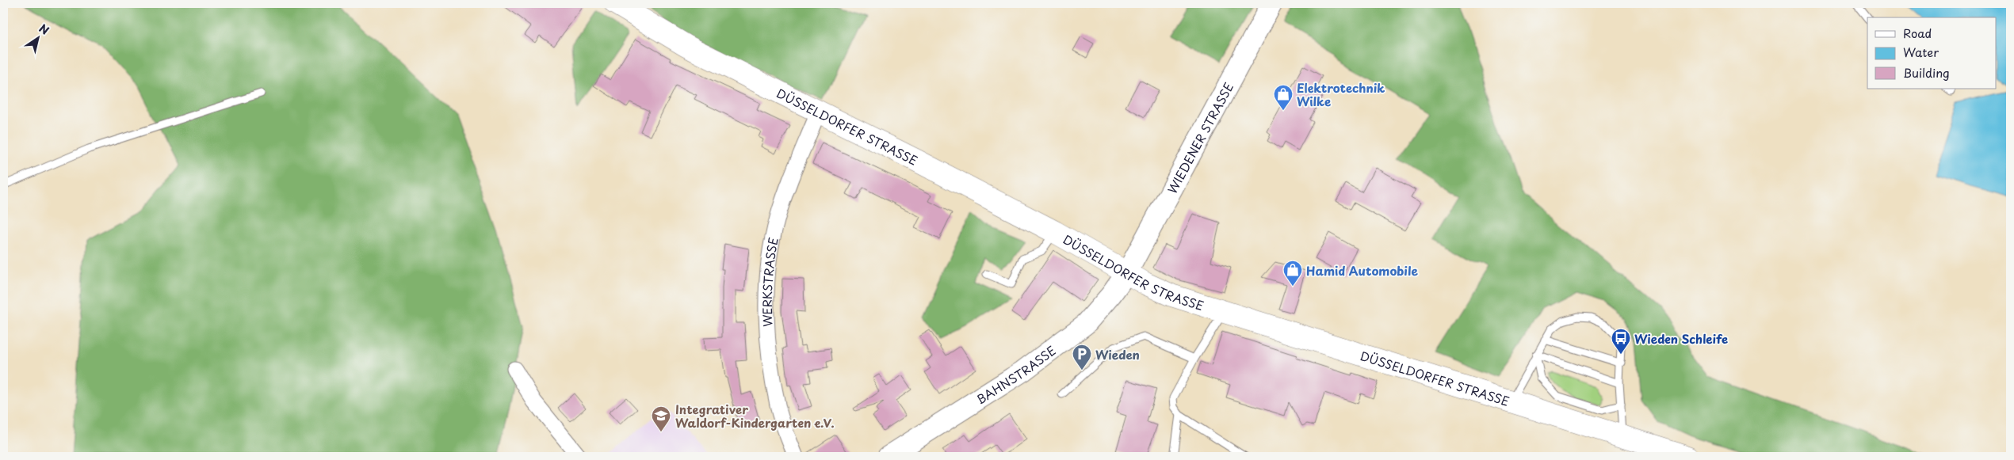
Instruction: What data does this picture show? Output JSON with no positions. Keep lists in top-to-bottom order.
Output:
{
  "streets": {
    "main road": ["DÜSSELDORFER STRASSE", "WIEDENER STRASSE", "BAHNSTRASSE"],
    "street": ["WERKSTRASSE"]
  },
  "crossings": [
    ["DÜSSELDORFER STRASSE", "WIEDENER STRASSE"],
    ["DÜSSELDORFER STRASSE", "WERKSTRASSE"],
    ["DÜSSELDORFER STRASSE", "BAHNSTRASSE"],
    ["WIEDENER STRASSE", "BAHNSTRASSE"]
  ],
  "places": {
    "shop": ["Elektrotechnik Wilke", "Hamid Automobile"],
    "bus stop": ["Wieden Schleife"],
    "parking": ["Wieden"],
    "school or university": ["Integrativer Waldorf-Kindergarten e.V."]
  },
  "legend": ["Road", "Water", "Building"],
  "north": "top right"
}
